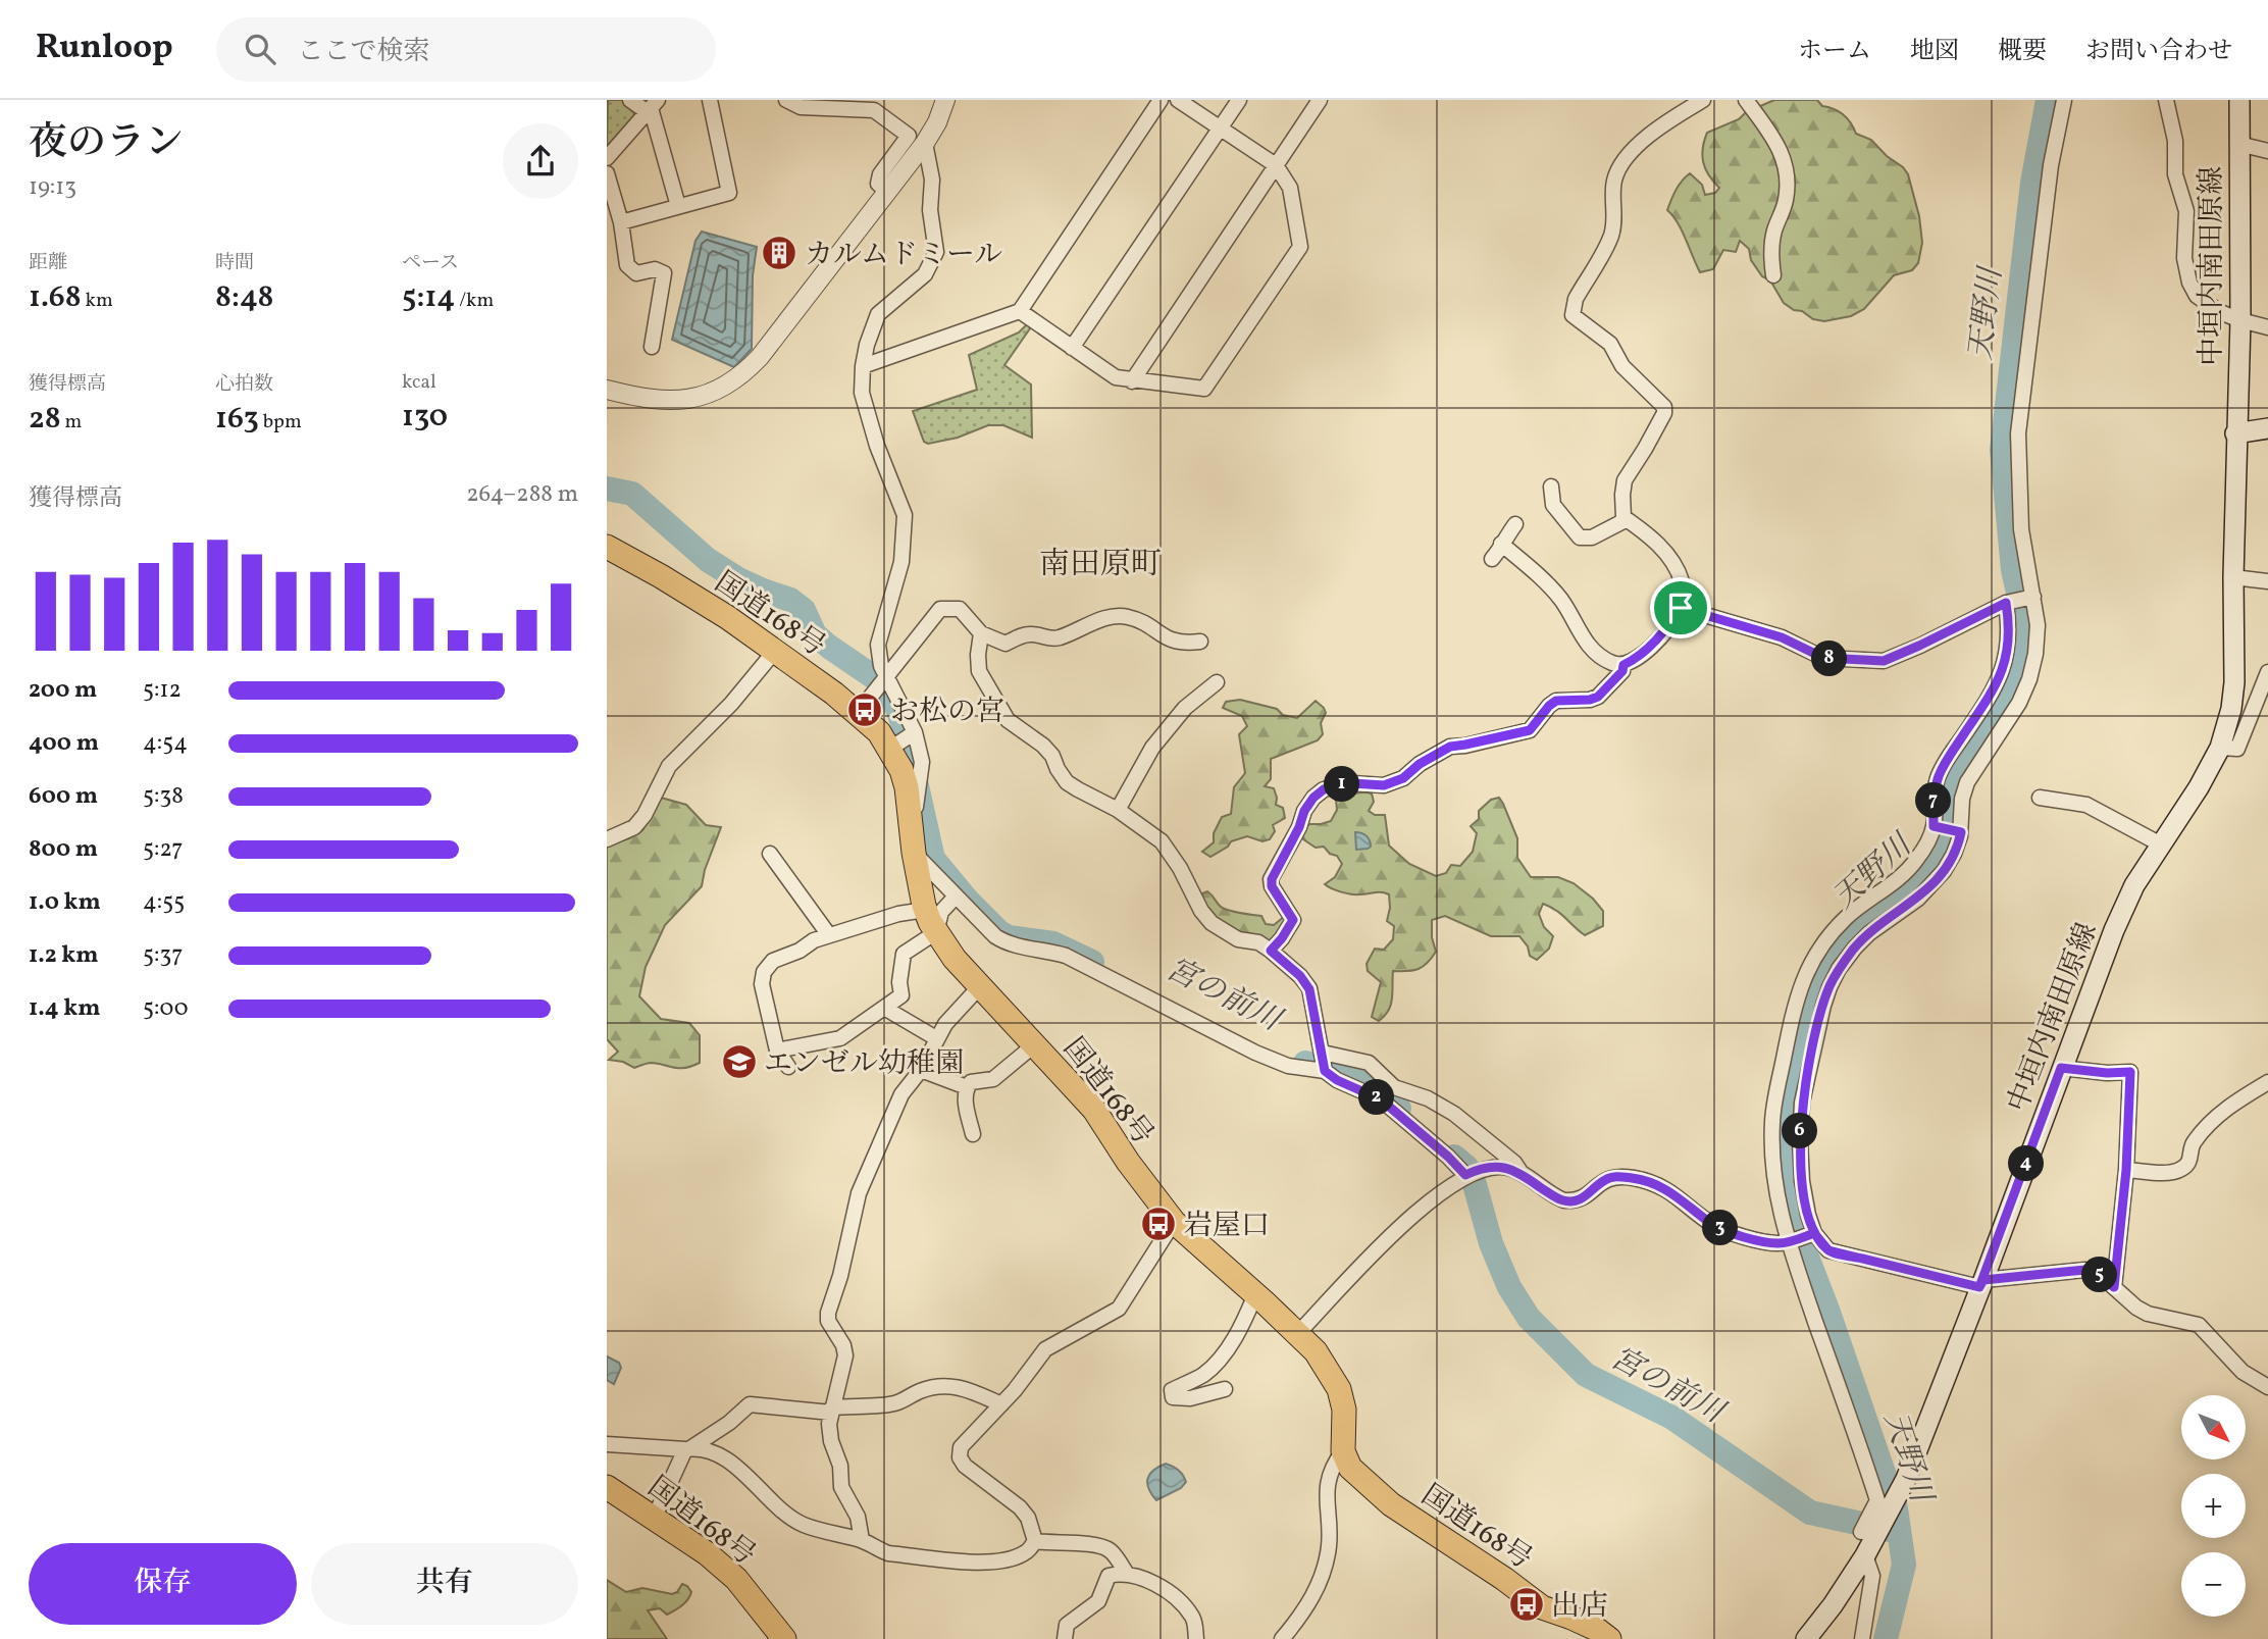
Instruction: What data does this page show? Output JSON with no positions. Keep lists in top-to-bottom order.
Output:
{
  "streets": {
    "highway": ["国道168号"],
    "main road": ["中垣内南田原線"]
  },
  "districts": ["南田原町"],
  "water": ["天野川", "宮の前川"],
  "places": {
    "building": ["カルムドミール"],
    "bus stop": ["お松の宮", "岩屋口", "出店"],
    "school or university": ["エンゼル幼稚園"]
  },
  "north": "bottom right",
  "page": {
    "header": "Runloop",
    "search": "ここで検索",
    "nav": [
      "ホーム",
      "地図",
      "概要",
      "お問い合わせ"
    ],
    "heading": ["夜のラン", "19:13"],
    "stats": [
      ["距離", "1.68 km"],
      ["時間", "8:48"],
      ["ペース", "5:14 /km"],
      ["獲得標高", "28 m"],
      ["心拍数", "163 bpm"],
      ["kcal", "130"]
    ],
    "chart": ["獲得標高", "264–288 m"],
    "pins": [
      "8",
      "1",
      "7",
      "2",
      "6",
      "4",
      "3",
      "5"
    ],
    "list": [
      {
        "name": "200 m",
        "note": "5:12"
      },
      {
        "name": "400 m",
        "note": "4:54"
      },
      {
        "name": "600 m",
        "note": "5:38"
      },
      {
        "name": "800 m",
        "note": "5:27"
      },
      {
        "name": "1.0 km",
        "note": "4:55"
      },
      {
        "name": "1.2 km",
        "note": "5:37"
      },
      {
        "name": "1.4 km",
        "note": "5:00"
      }
    ],
    "map_buttons": ["+", "−"],
    "buttons": ["保存", "共有"]
  }
}
